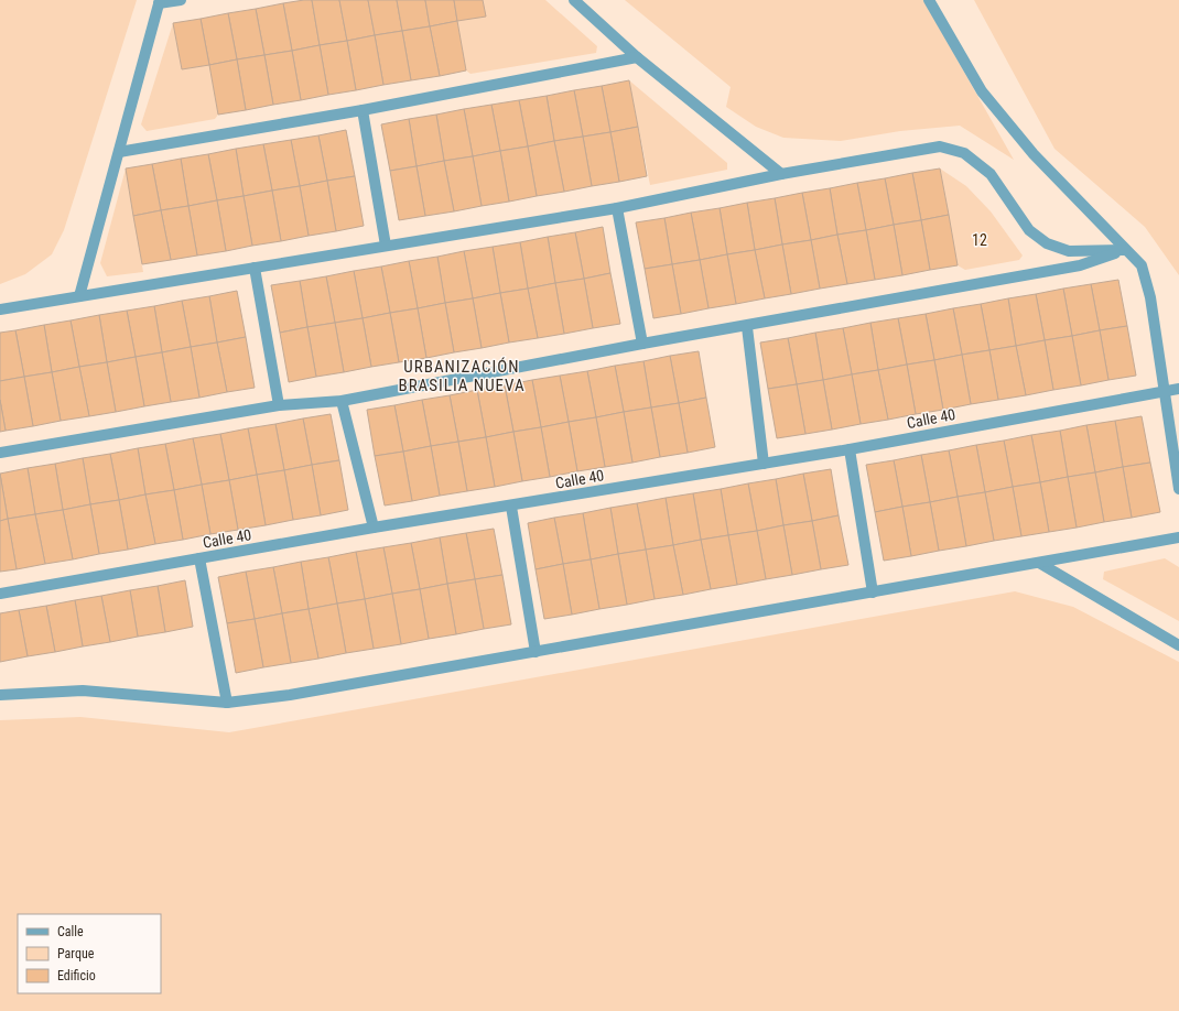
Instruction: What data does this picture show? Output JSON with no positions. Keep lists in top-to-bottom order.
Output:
{
  "streets": {
    "street": ["Calle 40"]
  },
  "districts": ["URBANIZACIÓN BRASILIA NUEVA"],
  "parks": ["12"],
  "legend": ["Calle", "Parque", "Edificio"]
}
